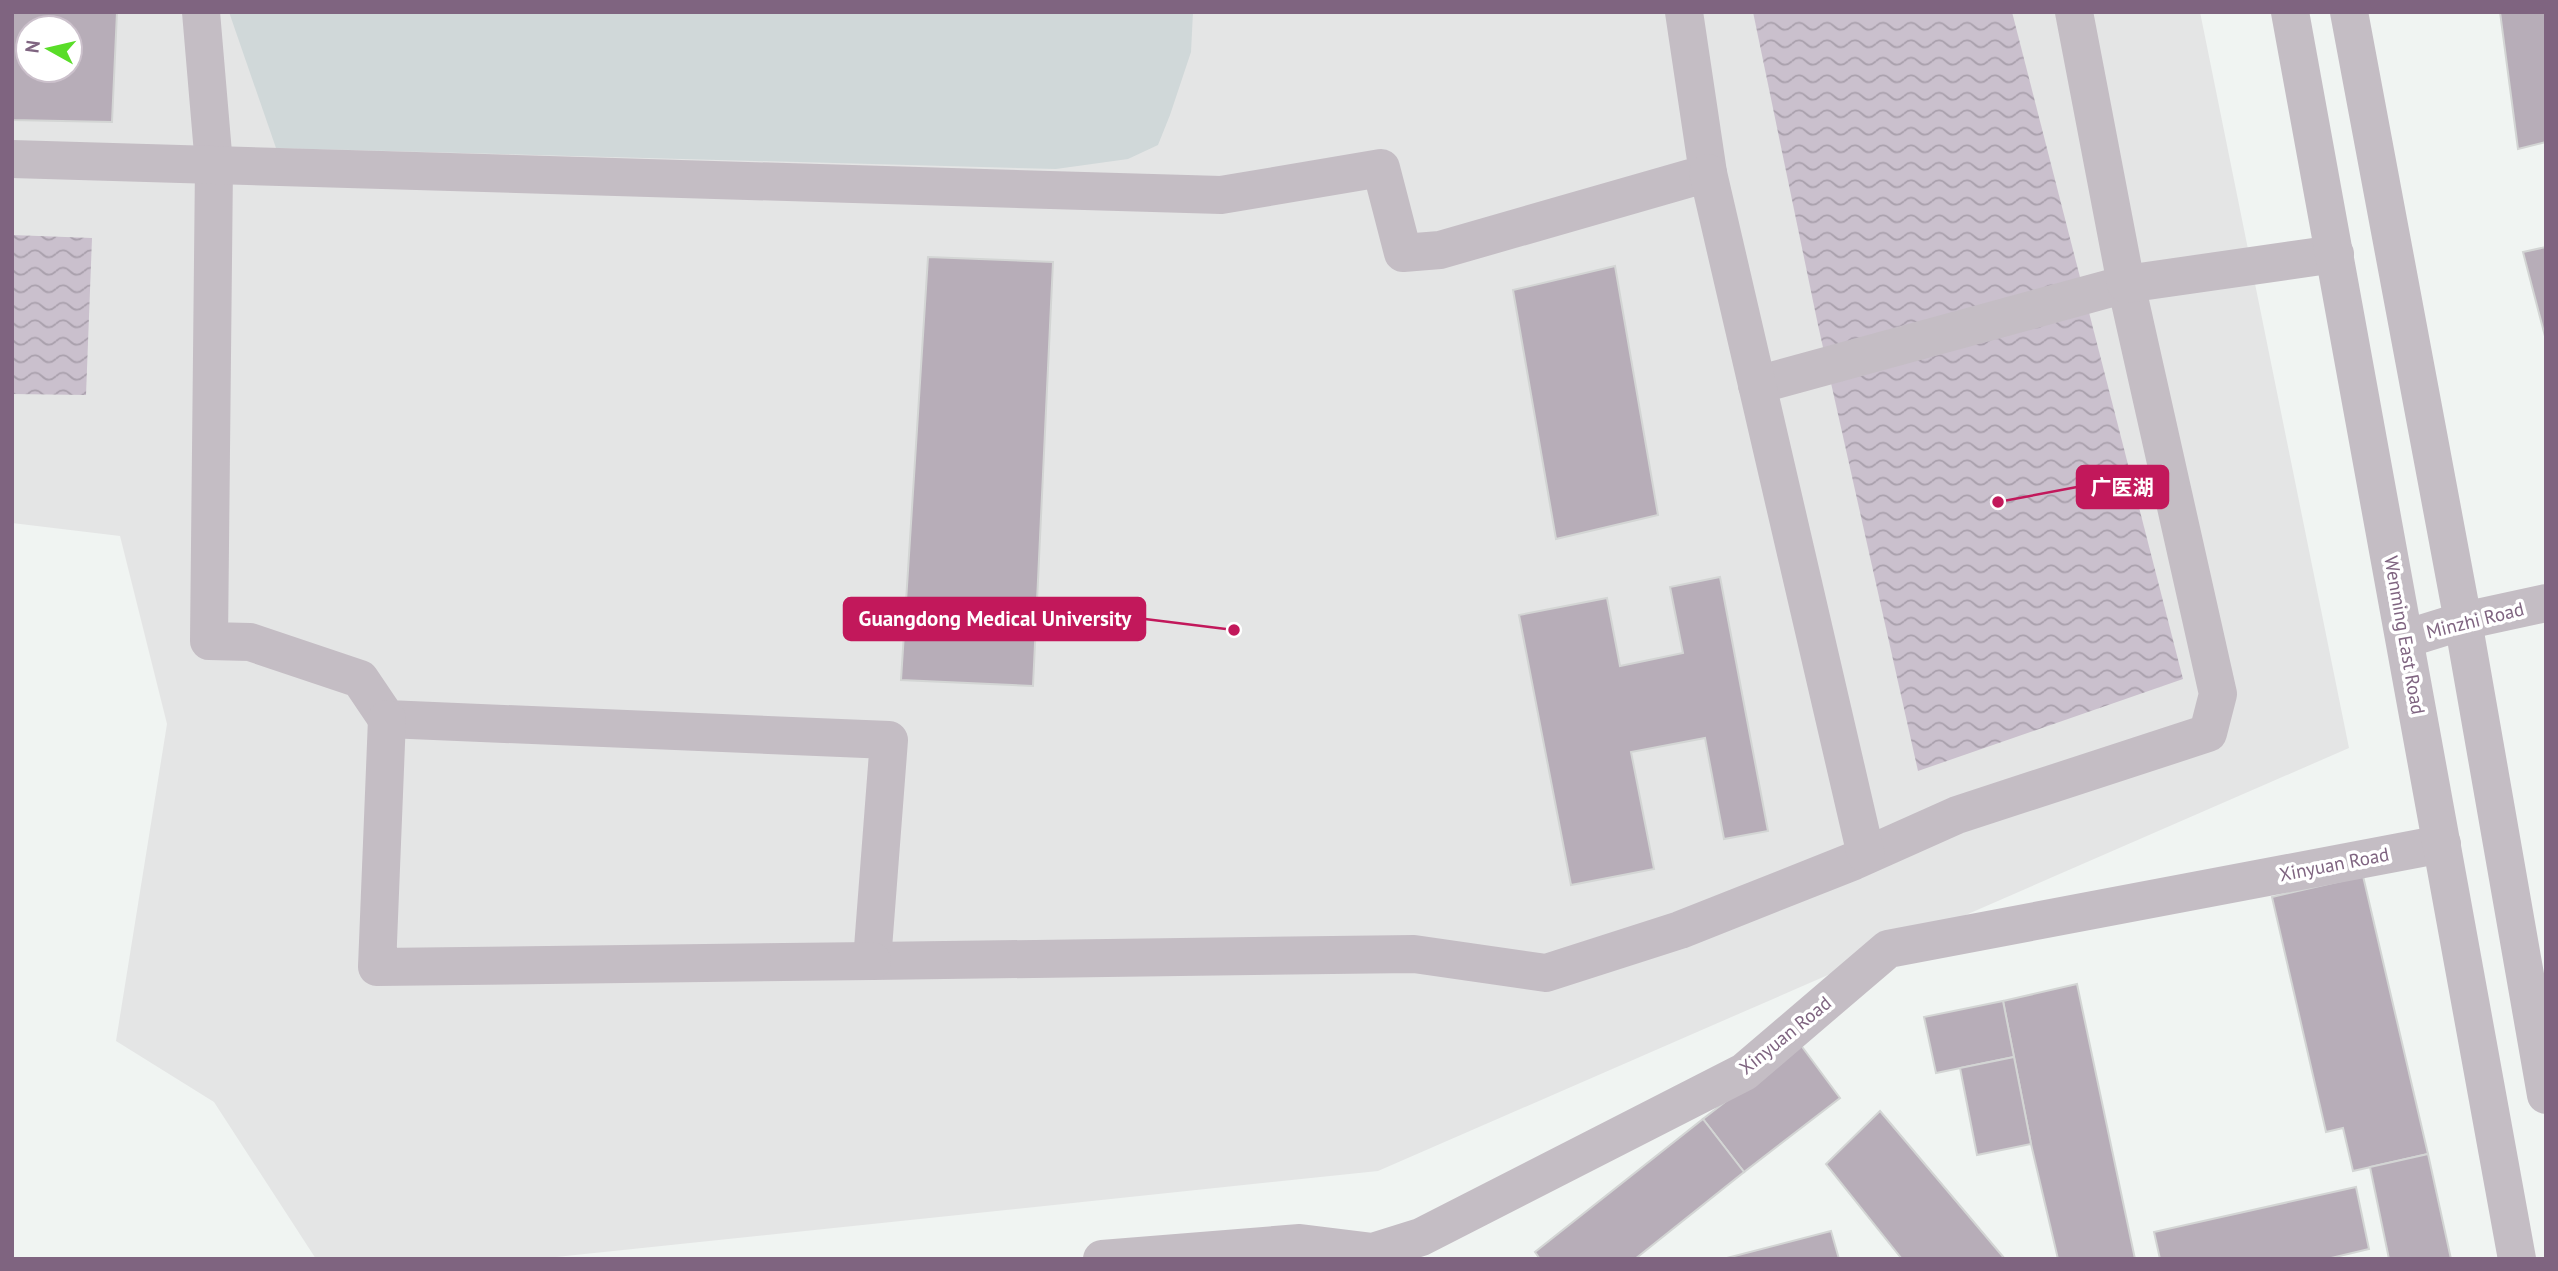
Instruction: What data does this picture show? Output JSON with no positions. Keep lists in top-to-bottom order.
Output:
{
  "streets": {
    "street": ["Minzhi Road", "Wenming East Road", "Xinyuan Road"]
  },
  "crossings": [
    ["Minzhi Road", "Wenming East Road"],
    ["Wenming East Road", "Xinyuan Road"]
  ],
  "places": ["广医湖", "Guangdong Medical University"],
  "north": "left"
}
